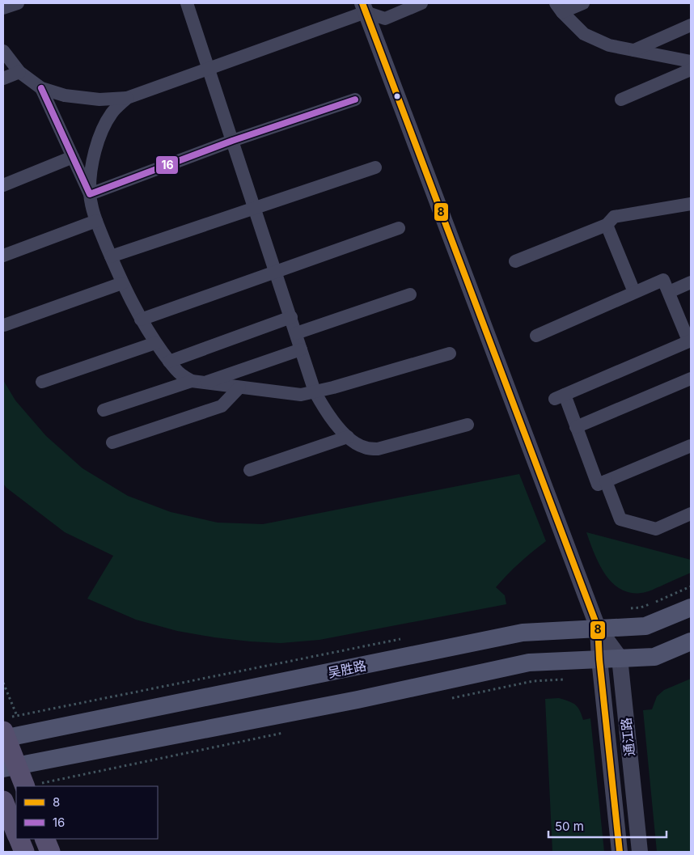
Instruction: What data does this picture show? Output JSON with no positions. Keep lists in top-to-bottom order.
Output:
{
  "streets": {
    "main road": ["吴胜路"],
    "street": ["通江路"]
  },
  "crossings": [
    ["吴胜路", "通江路"]
  ],
  "lines": ["transit line 8", "transit line 16"],
  "legend": ["8", "16"],
  "scale_bar": "50 m"
}
